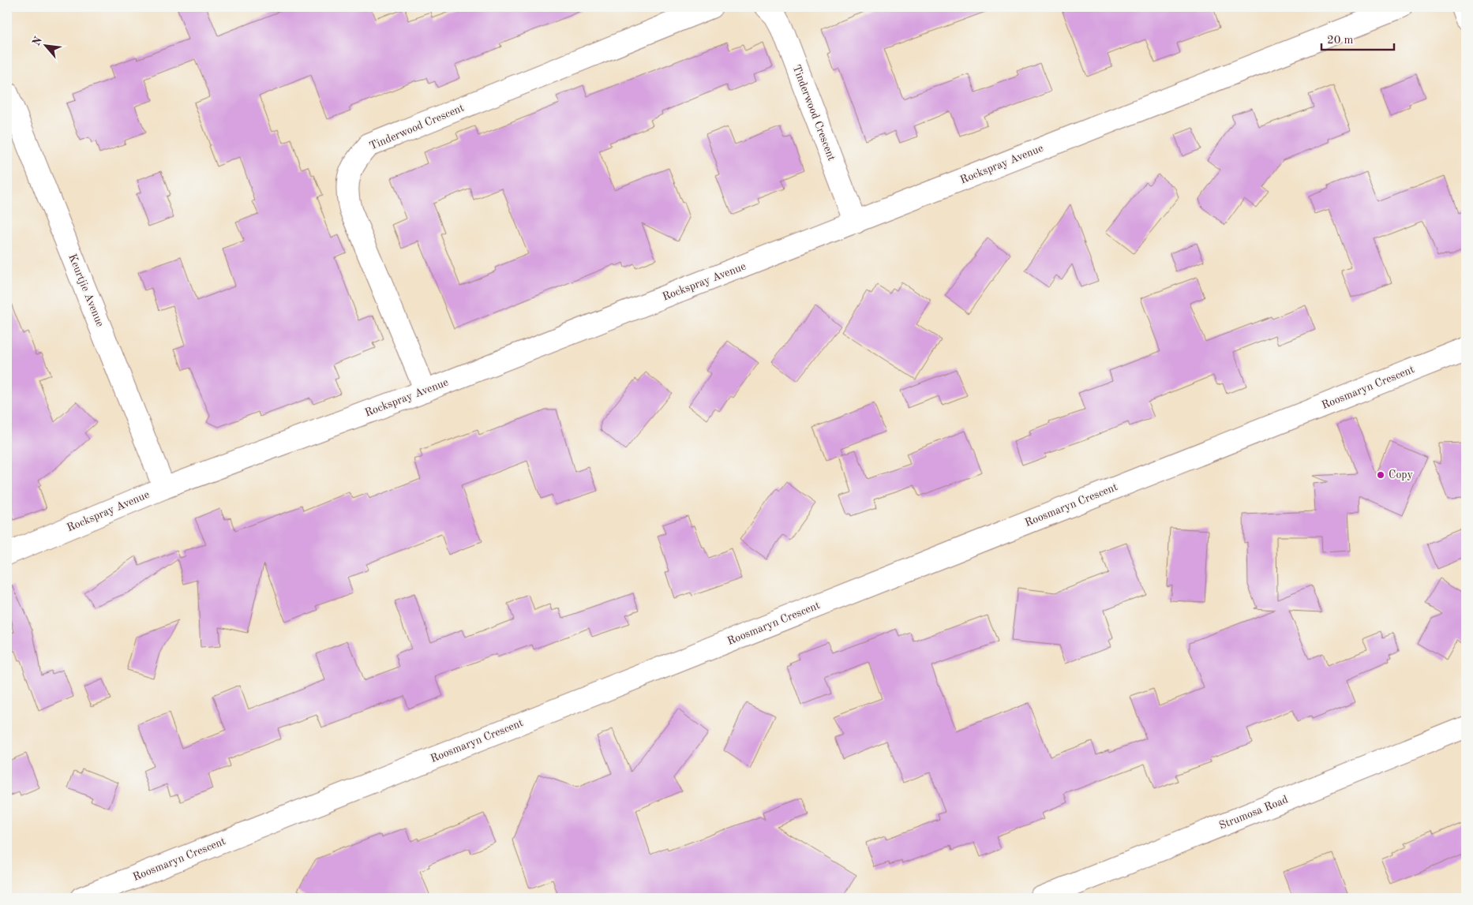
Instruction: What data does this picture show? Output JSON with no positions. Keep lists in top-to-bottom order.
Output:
{
  "streets": {
    "street": [
      "Tinderwood Crescent",
      "Rockspray Avenue",
      "Keurtjie Avenue",
      "Roosmaryn Crescent",
      "Strumosa Road"
    ]
  },
  "crossings": [
    ["Tinderwood Crescent", "Rockspray Avenue"],
    ["Rockspray Avenue", "Keurtjie Avenue"]
  ],
  "places": ["Copy"],
  "scale_bar": "20 m",
  "north": "top left"
}
